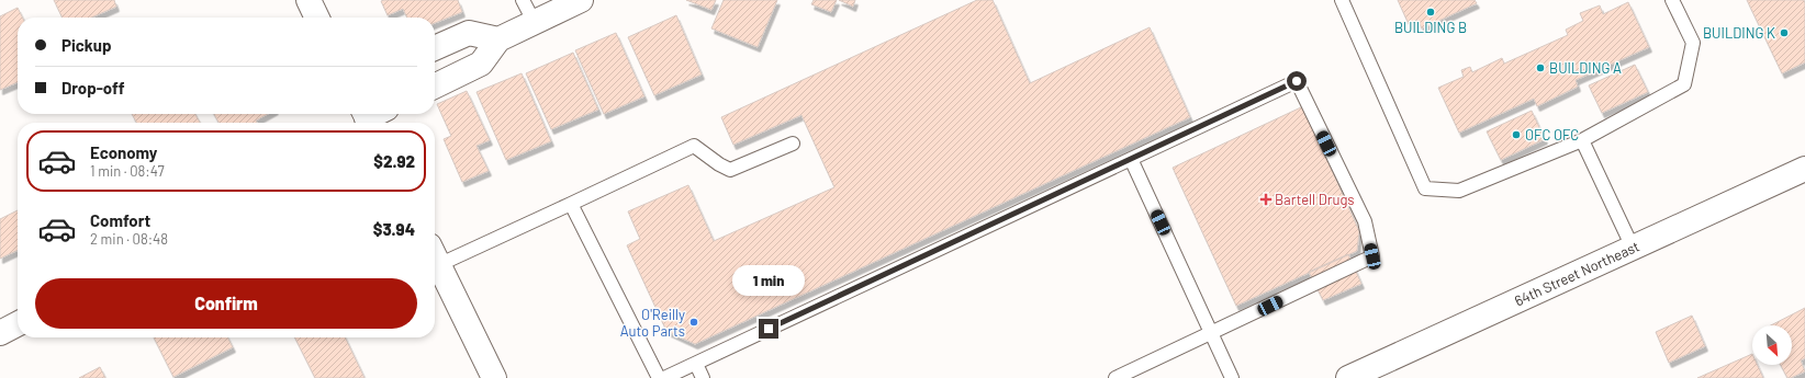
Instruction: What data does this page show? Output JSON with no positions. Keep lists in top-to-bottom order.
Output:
{
  "streets": {
    "main road": ["64th Street Northeast"]
  },
  "places": {
    "other": [
      "BUILDING B",
      "BUILDING K",
      "BUILDING A",
      "OFC OFC",
      "O'Reilly Auto Parts"
    ],
    "health": ["Bartell Drugs"]
  },
  "north": "bottom right",
  "page": {
    "banner": ["Pickup", "Drop-off"],
    "list": [
      {
        "name": "Economy",
        "note": "1 min · 08:47",
        "value": "$2.92"
      },
      {
        "name": "Comfort",
        "note": "2 min · 08:48",
        "value": "$3.94"
      }
    ],
    "bubble": "1 min",
    "buttons": "Confirm"
  }
}
